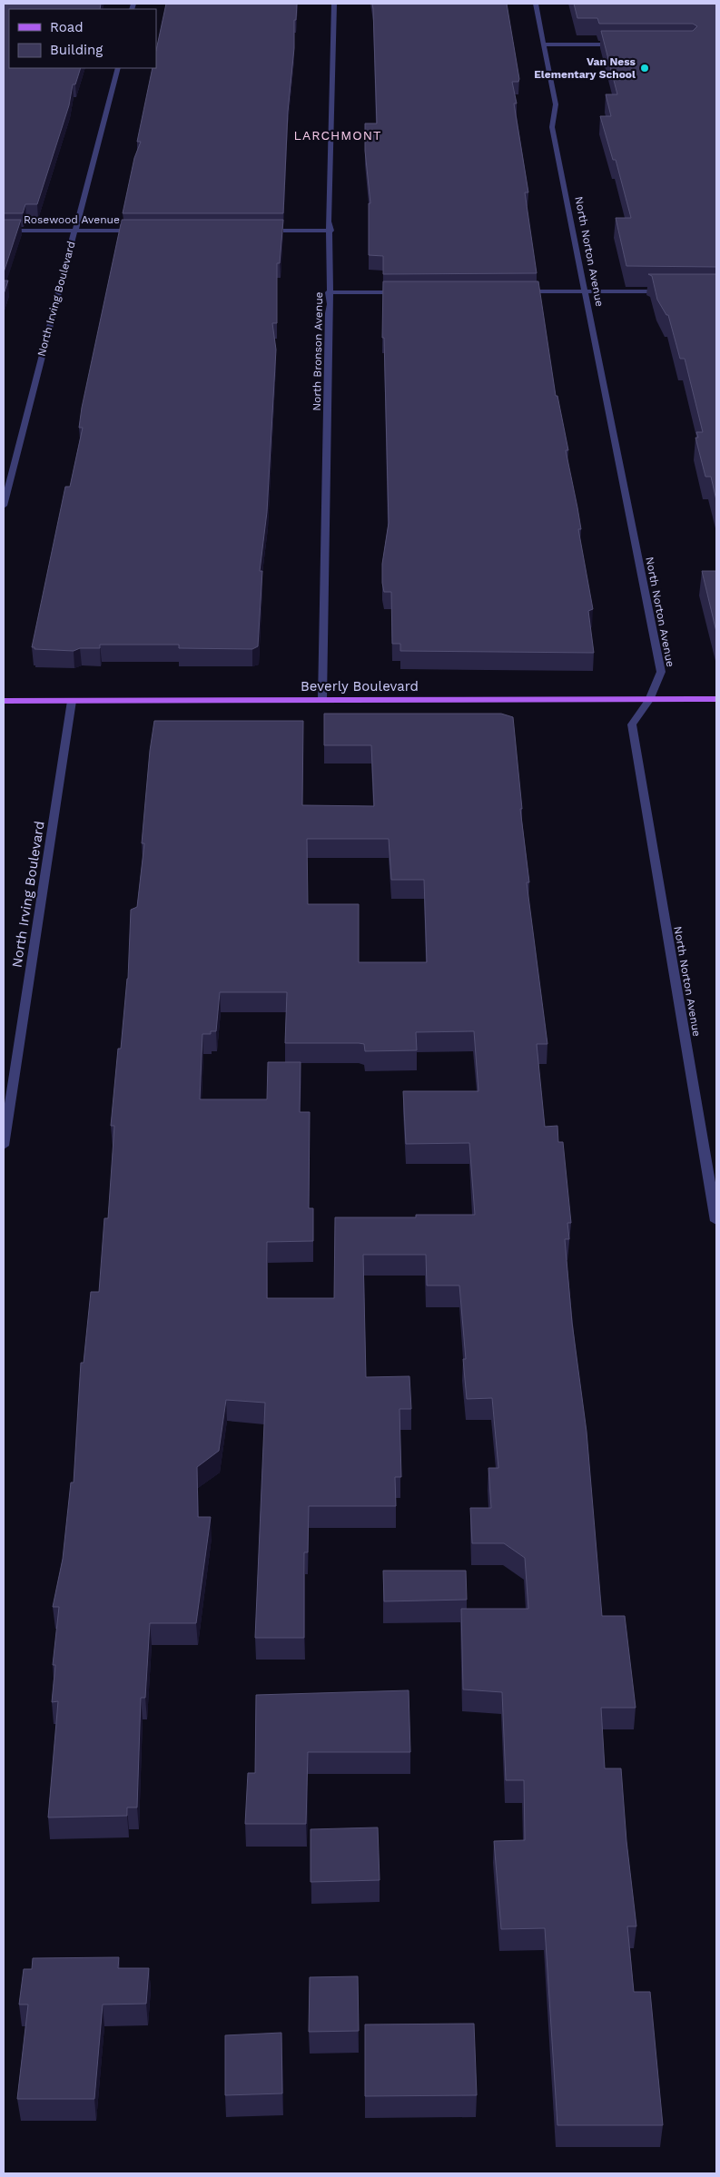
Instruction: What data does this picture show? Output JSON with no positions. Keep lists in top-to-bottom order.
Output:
{
  "streets": {
    "main road": ["Beverly Boulevard"],
    "street": [
      "Rosewood Avenue",
      "North Norton Avenue",
      "North Irving Boulevard",
      "North Bronson Avenue"
    ]
  },
  "crossings": [
    ["Rosewood Avenue", "North Irving Boulevard"],
    ["North Norton Avenue", "Beverly Boulevard"],
    ["North Irving Boulevard", "Beverly Boulevard"],
    ["North Bronson Avenue", "Beverly Boulevard"]
  ],
  "districts": ["LARCHMONT"],
  "places": ["Van Ness Elementary School"],
  "legend": ["Road", "Building"]
}
